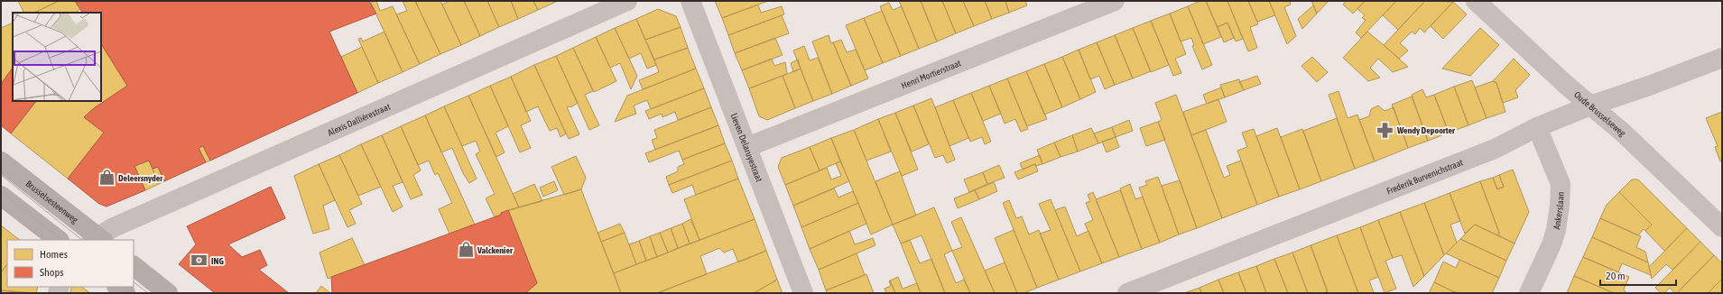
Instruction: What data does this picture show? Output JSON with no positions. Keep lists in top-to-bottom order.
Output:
{
  "streets": {
    "main road": ["Brusselsesteenweg"],
    "street": [
      "Henri Mortierstraat",
      "Oude Brusselseweg",
      "Alexis Dallièrestraat",
      "Lieven Delaruyestraat",
      "Frederik Burvenichstraat",
      "Ankerslaan"
    ]
  },
  "crossings": [
    ["Henri Mortierstraat", "Lieven Delaruyestraat"],
    ["Oude Brusselseweg", "Frederik Burvenichstraat"],
    ["Alexis Dallièrestraat", "Brusselsesteenweg"],
    ["Frederik Burvenichstraat", "Ankerslaan"]
  ],
  "places": {
    "pharmacy": ["Wendy Depoorter"],
    "shop": ["Deleersnyder", "Valckenier"],
    "bank": ["ING"]
  },
  "legend": ["Homes", "Shops"],
  "scale_bar": "20 m"
}
